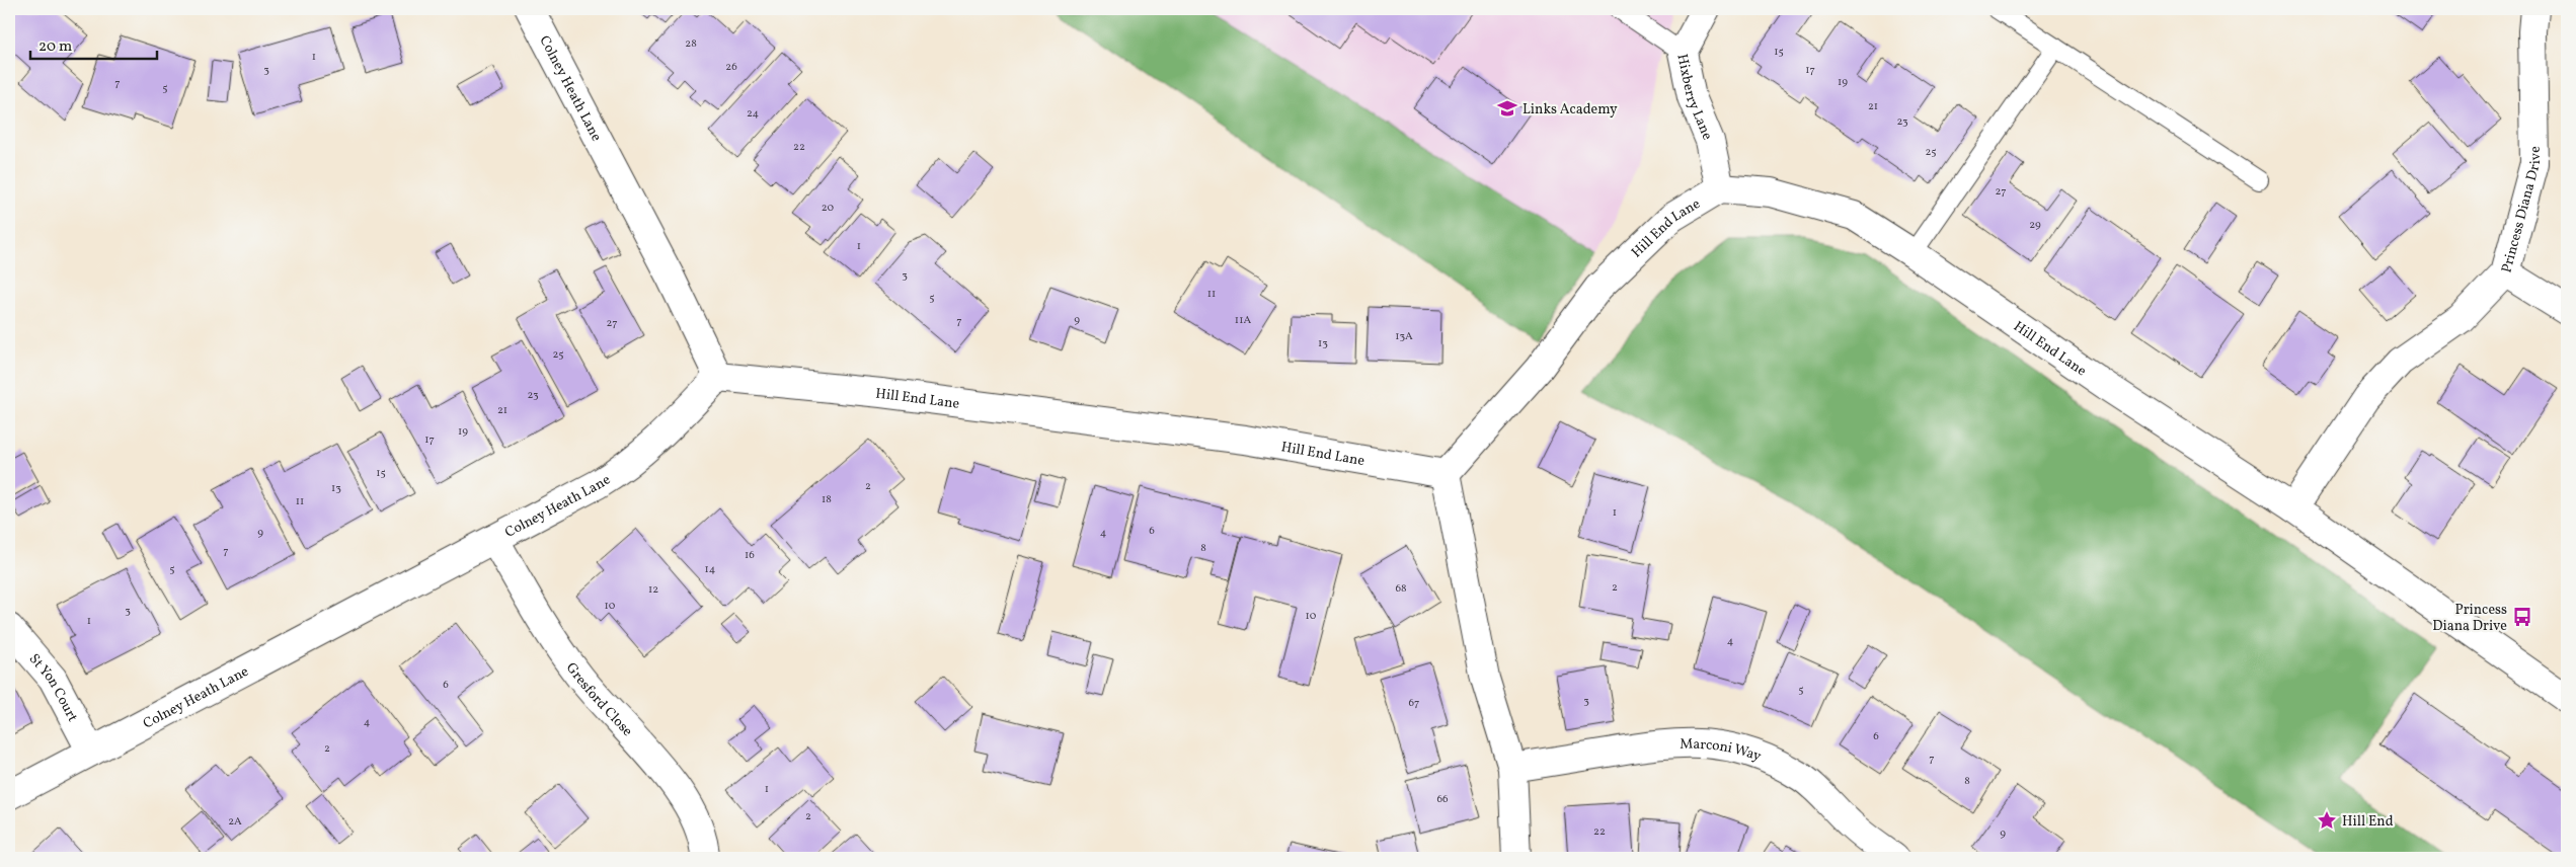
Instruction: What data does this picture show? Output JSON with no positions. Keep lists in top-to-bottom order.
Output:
{
  "streets": {
    "street": [
      "Colney Heath Lane",
      "Hixberry Lane",
      "Princess Diana Drive",
      "Hill End Lane",
      "St Yon Court",
      "Gresford Close",
      "Marconi Way"
    ]
  },
  "crossings": [
    ["Colney Heath Lane", "Hill End Lane"],
    ["Colney Heath Lane", "St Yon Court"],
    ["Colney Heath Lane", "Gresford Close"],
    ["Hixberry Lane", "Hill End Lane"],
    ["Princess Diana Drive", "Hill End Lane"]
  ],
  "places": {
    "school or university": ["Links Academy"],
    "bus stop": ["Princess Diana Drive"],
    "place": ["Hill End"]
  },
  "house_numbers": [
    "28",
    "15",
    "1",
    "26",
    "3",
    "17",
    "19",
    "7",
    "5",
    "21",
    "24",
    "23",
    "22",
    "25",
    "27",
    "20",
    "29",
    "1",
    "3",
    "11",
    "5",
    "9",
    "11A",
    "7",
    "27",
    "13A",
    "13",
    "25",
    "23",
    "21",
    "19",
    "17",
    "15",
    "2",
    "13",
    "18",
    "11",
    "1",
    "6",
    "9",
    "4",
    "8",
    "7",
    "16",
    "5",
    "14",
    "2",
    "68",
    "12",
    "10",
    "3",
    "10",
    "1",
    "4",
    "6",
    "5",
    "3",
    "67",
    "4",
    "6",
    "2",
    "7",
    "8",
    "1",
    "66",
    "2",
    "2A",
    "22",
    "9"
  ],
  "scale_bar": "20 m"
}
